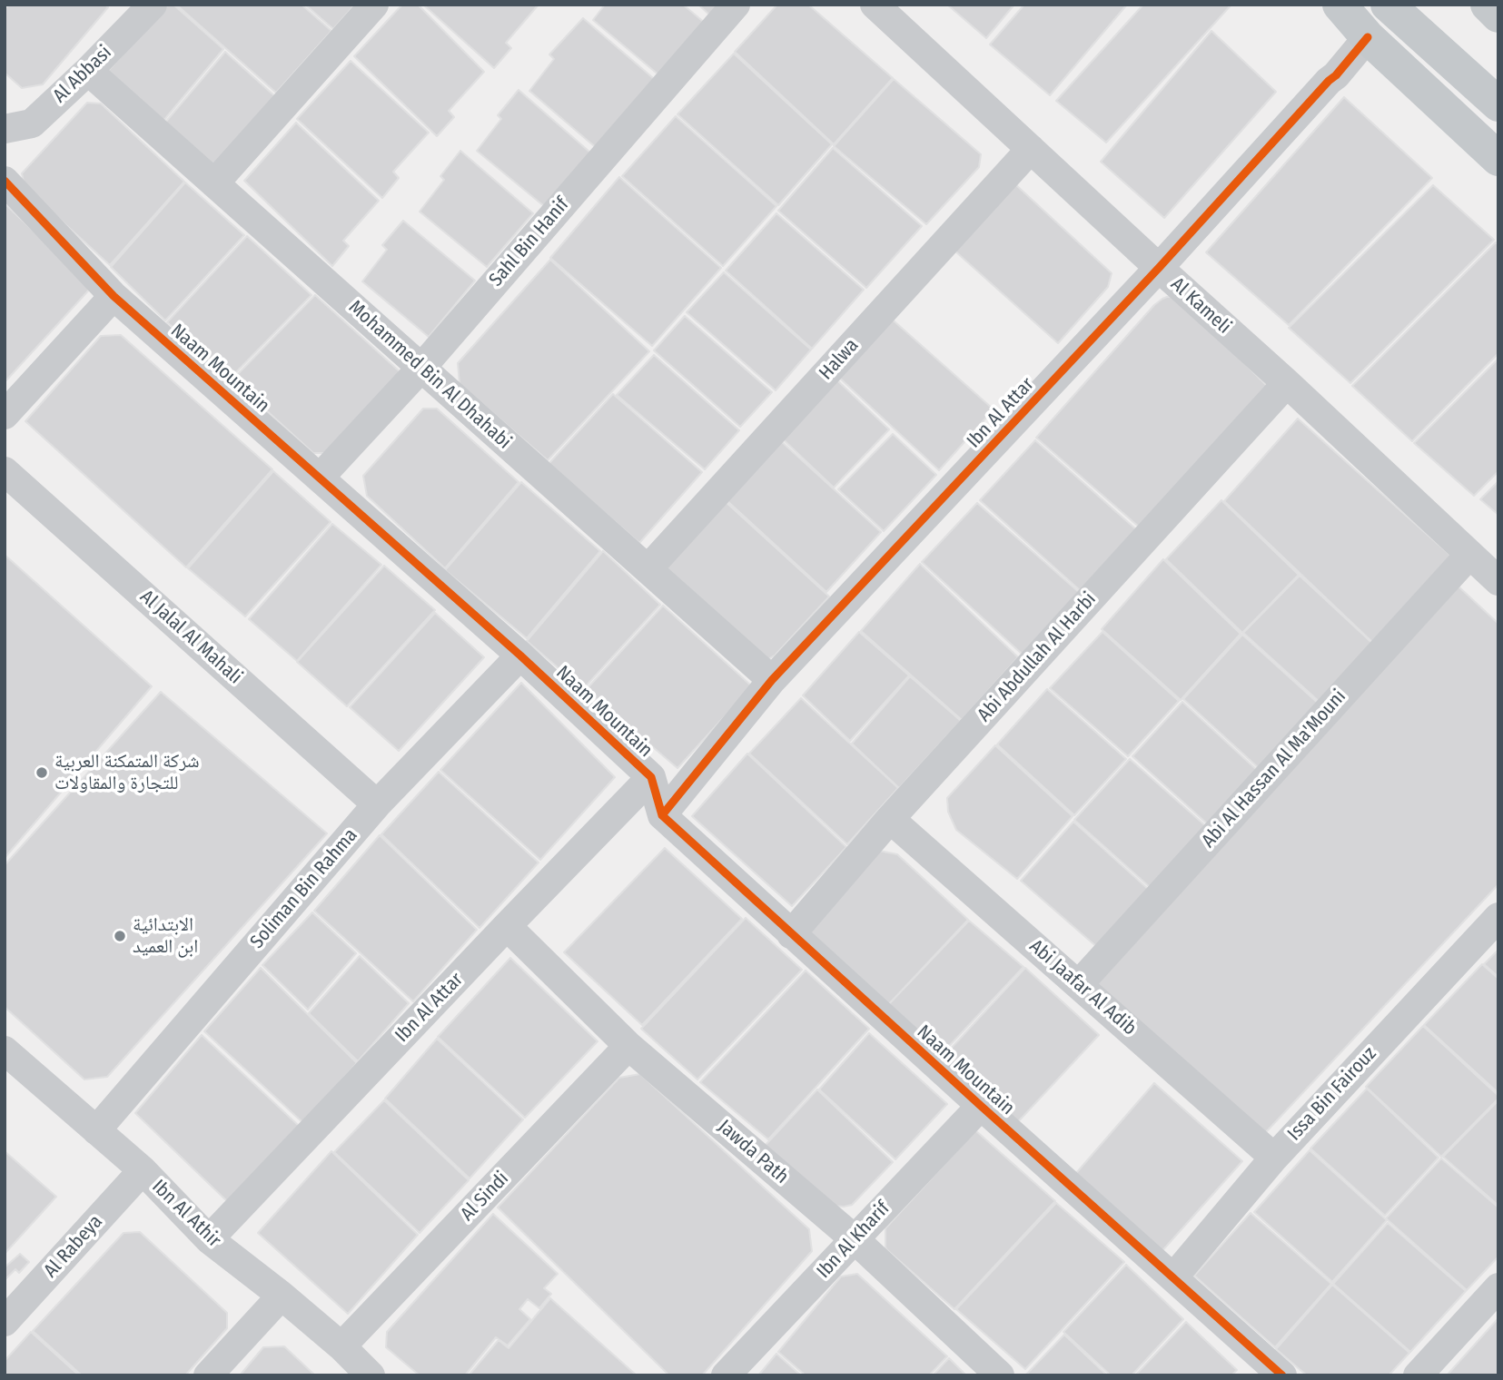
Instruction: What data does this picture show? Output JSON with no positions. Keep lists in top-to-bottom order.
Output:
{
  "streets": {
    "street": [
      "Al Abbasi",
      "Sahl Bin Hanif",
      "Al Kameli",
      "Halwa",
      "Naam Mountain",
      "Mohammed Bin Al Dhahabi",
      "Ibn Al Attar",
      "Al Jalal Al Mahali",
      "Abi Abdullah Al Harbi",
      "Abi Al Hassan Al Ma'Mouni",
      "Soliman Bin Rahma",
      "Abi Jaafar Al Adib",
      "Issa Bin Fairouz",
      "Jawda Path",
      "Al Sindi",
      "Ibn Al Athir",
      "Ibn Al Kharif",
      "Al Rabeya"
    ]
  },
  "crossings": [
    ["Al Abbasi", "Mohammed Bin Al Dhahabi"],
    ["Sahl Bin Hanif", "Naam Mountain"],
    ["Sahl Bin Hanif", "Mohammed Bin Al Dhahabi"],
    ["Al Kameli", "Halwa"],
    ["Al Kameli", "Ibn Al Attar"],
    ["Al Kameli", "Abi Abdullah Al Harbi"],
    ["Al Kameli", "Abi Al Hassan Al Ma'Mouni"],
    ["Halwa", "Mohammed Bin Al Dhahabi"],
    ["Naam Mountain", "Ibn Al Attar"],
    ["Naam Mountain", "Abi Abdullah Al Harbi"],
    ["Naam Mountain", "Soliman Bin Rahma"],
    ["Naam Mountain", "Issa Bin Fairouz"],
    ["Naam Mountain", "Ibn Al Kharif"],
    ["Mohammed Bin Al Dhahabi", "Ibn Al Attar"],
    ["Ibn Al Attar", "Jawda Path"],
    ["Ibn Al Attar", "Ibn Al Athir"],
    ["Al Jalal Al Mahali", "Soliman Bin Rahma"],
    ["Abi Abdullah Al Harbi", "Abi Jaafar Al Adib"],
    ["Abi Al Hassan Al Ma'Mouni", "Abi Jaafar Al Adib"],
    ["Soliman Bin Rahma", "Ibn Al Athir"],
    ["Abi Jaafar Al Adib", "Issa Bin Fairouz"],
    ["Jawda Path", "Al Sindi"],
    ["Jawda Path", "Ibn Al Kharif"],
    ["Al Sindi", "Ibn Al Athir"],
    ["Ibn Al Athir", "Al Rabeya"]
  ],
  "places": ["شركة المتمكنة العربية للتجارة والمقاولات", "الابتدائية ابن العميد"]
}
